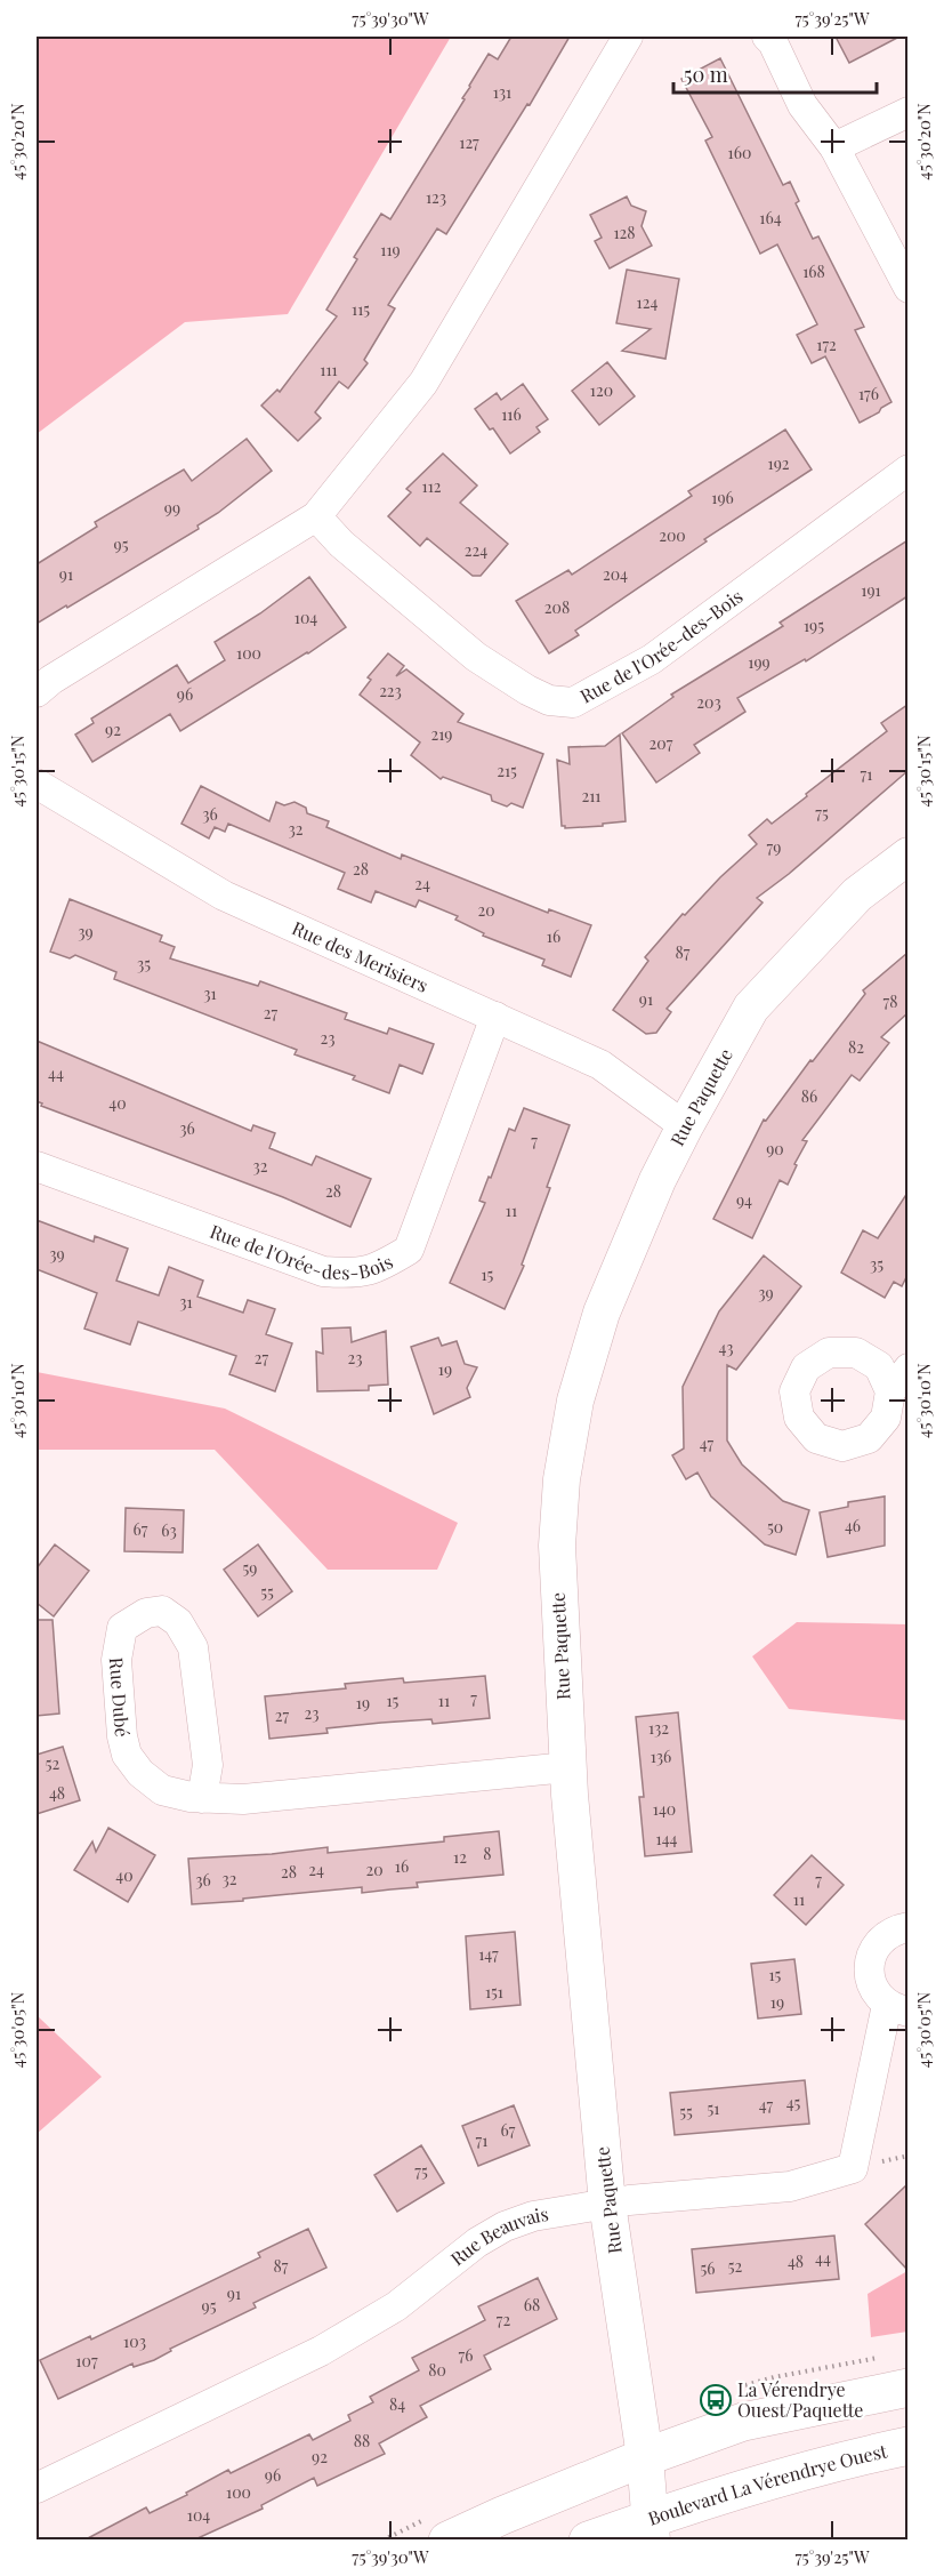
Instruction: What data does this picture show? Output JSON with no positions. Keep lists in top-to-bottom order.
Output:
{
  "streets": {
    "main road": ["Boulevard La Vérendrye Ouest"],
    "street": [
      "Rue de l'Orée-des-Bois",
      "Rue des Merisiers",
      "Rue Paquette",
      "Rue Dubé",
      "Rue Beauvais"
    ]
  },
  "crossings": [
    ["Rue de l'Orée-des-Bois", "Rue des Merisiers"],
    ["Rue des Merisiers", "Rue Paquette"],
    ["Rue Paquette", "Rue Dubé"],
    ["Rue Paquette", "Rue Beauvais"],
    ["Rue Paquette", "Boulevard La Vérendrye Ouest"]
  ],
  "places": {
    "bus stop": ["La Vérendrye Ouest/Paquette"]
  },
  "house_numbers": [
    "131",
    "127",
    "160",
    "123",
    "164",
    "128",
    "119",
    "168",
    "124",
    "115",
    "172",
    "111",
    "120",
    "176",
    "116",
    "192",
    "112",
    "196",
    "99",
    "200",
    "95",
    "224",
    "91",
    "204",
    "191",
    "208",
    "104",
    "195",
    "100",
    "199",
    "223",
    "96",
    "203",
    "92",
    "219",
    "207",
    "215",
    "71",
    "211",
    "75",
    "36",
    "32",
    "79",
    "28",
    "24",
    "20",
    "39",
    "16",
    "87",
    "35",
    "31",
    "91",
    "78",
    "27",
    "23",
    "82",
    "44",
    "86",
    "40",
    "36",
    "7",
    "90",
    "32",
    "28",
    "94",
    "11",
    "39",
    "35",
    "15",
    "39",
    "31",
    "43",
    "27",
    "23",
    "19",
    "47",
    "46",
    "50",
    "67",
    "63",
    "59",
    "55",
    "7",
    "15",
    "11",
    "19",
    "23",
    "27",
    "132",
    "136",
    "52",
    "48",
    "140",
    "144",
    "8",
    "12",
    "16",
    "24",
    "20",
    "28",
    "40",
    "32",
    "36",
    "7",
    "11",
    "147",
    "15",
    "151",
    "19",
    "45",
    "47",
    "51",
    "55",
    "67",
    "71",
    "75",
    "44",
    "48",
    "87",
    "52",
    "56",
    "91",
    "68",
    "95",
    "72",
    "103",
    "76",
    "107",
    "80",
    "84",
    "88",
    "92",
    "96",
    "100",
    "104"
  ],
  "scale_bar": "50 m",
  "coordinates": [
    "75°39'30\"W",
    "75°39'25\"W",
    "45°30'20\"N",
    "45°30'15\"N",
    "45°30'10\"N",
    "45°30'05\"N"
  ]
}
